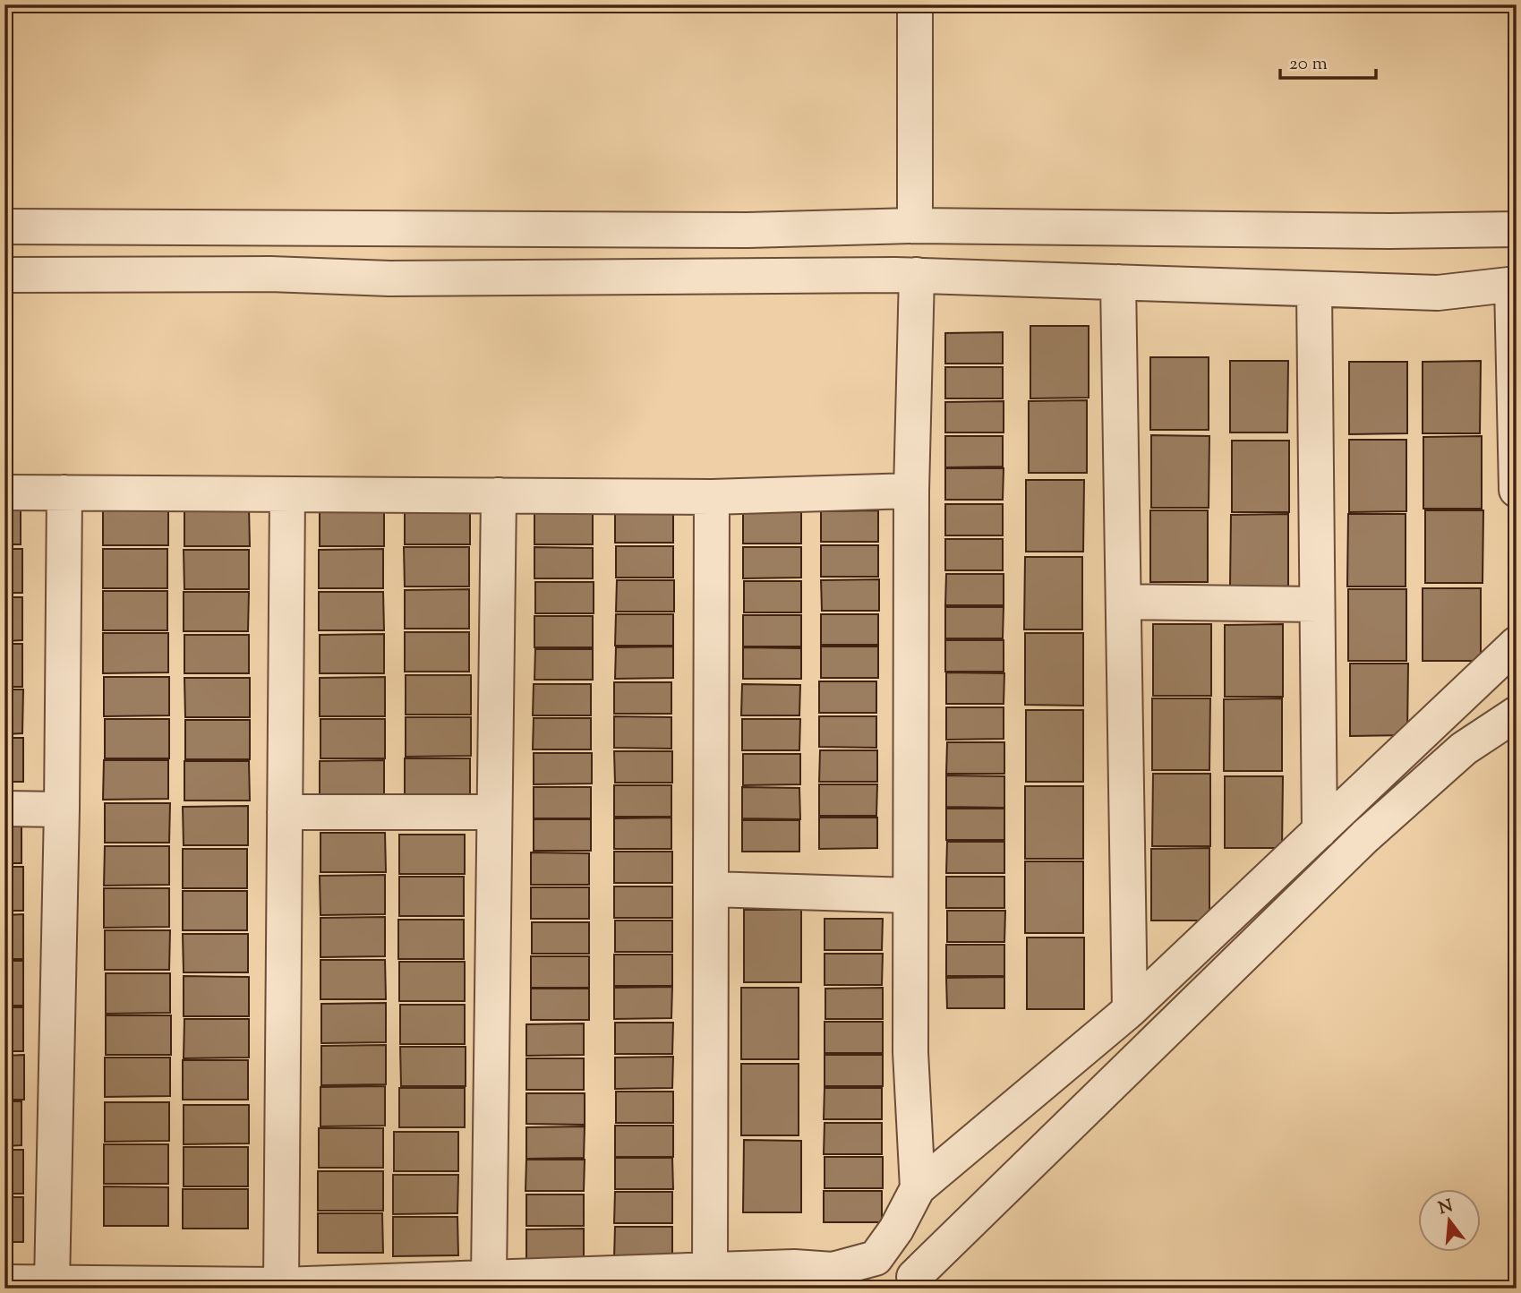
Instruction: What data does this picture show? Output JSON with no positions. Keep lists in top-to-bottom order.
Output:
{
  "scale_bar": "20 m",
  "north": "top"
}
